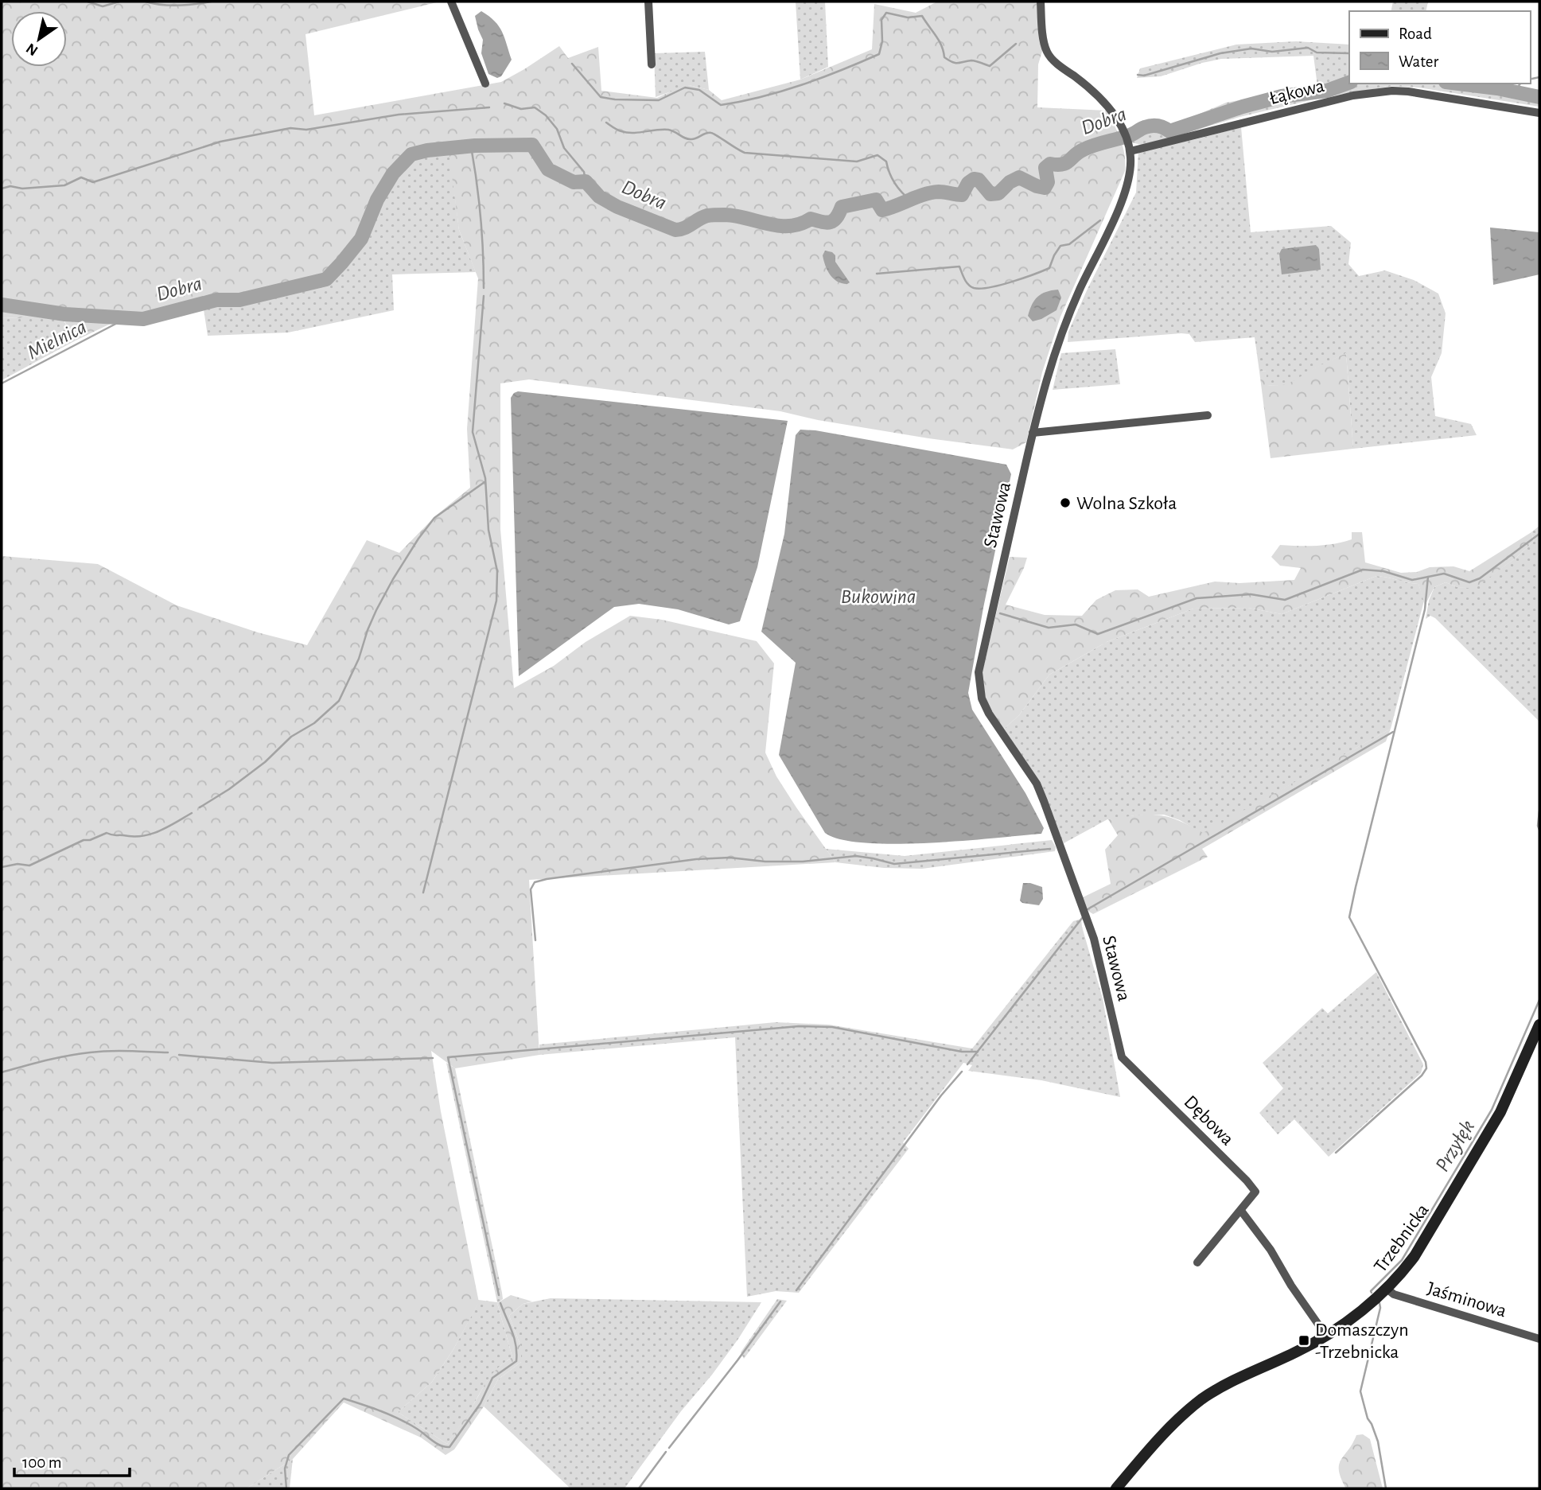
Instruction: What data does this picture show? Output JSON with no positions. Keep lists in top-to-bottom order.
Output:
{
  "streets": {
    "street": [
      "Łąkowa",
      "Stawowa",
      "Dębowa",
      "Trzebnicka",
      "Jaśminowa"
    ]
  },
  "crossings": [
    ["Łąkowa", "Stawowa"],
    ["Stawowa", "Dębowa"],
    ["Trzebnicka", "Jaśminowa"]
  ],
  "water": [
    "Dobra",
    "Mielnica",
    "Bukowina",
    "Przyłęk"
  ],
  "places": {
    "other": ["Wolna Szkoła"],
    "transit": ["Domaszczyn -Trzebnicka"]
  },
  "legend": ["Road", "Water"],
  "scale_bar": "100 m",
  "north": "bottom left"
}
